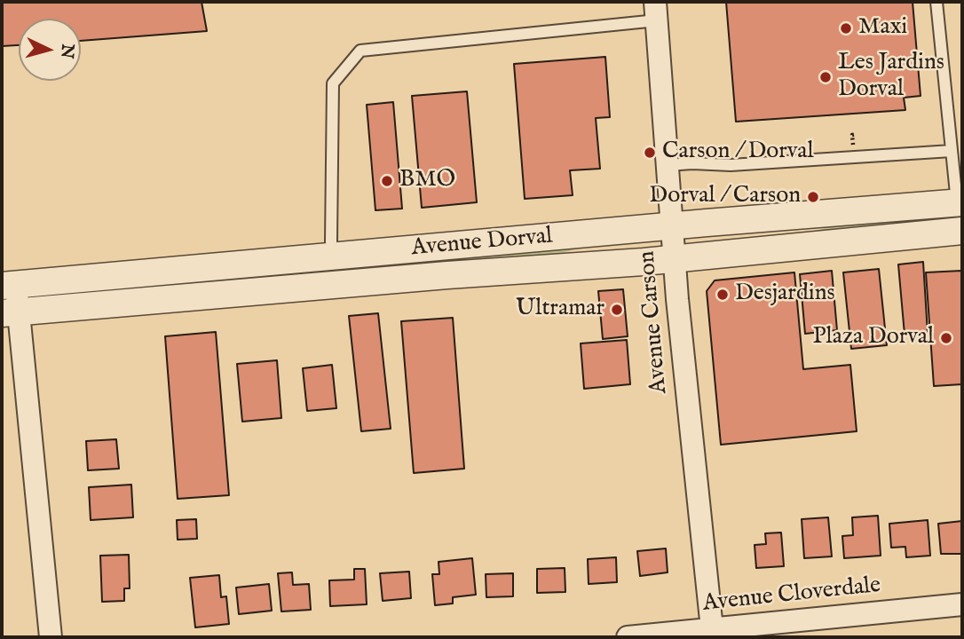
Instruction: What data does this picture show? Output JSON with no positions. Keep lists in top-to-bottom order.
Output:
{
  "streets": {
    "street": ["Avenue Dorval", "Avenue Carson", "Avenue Cloverdale"]
  },
  "crossings": [
    ["Avenue Dorval", "Avenue Carson"],
    ["Avenue Carson", "Avenue Cloverdale"]
  ],
  "places": [
    "Maxi",
    "Les Jardins Dorval",
    "Carson / Dorval",
    "BMO",
    "Dorval / Carson",
    "Desjardins",
    "Ultramar",
    "Plaza Dorval"
  ],
  "north": "right"
}
